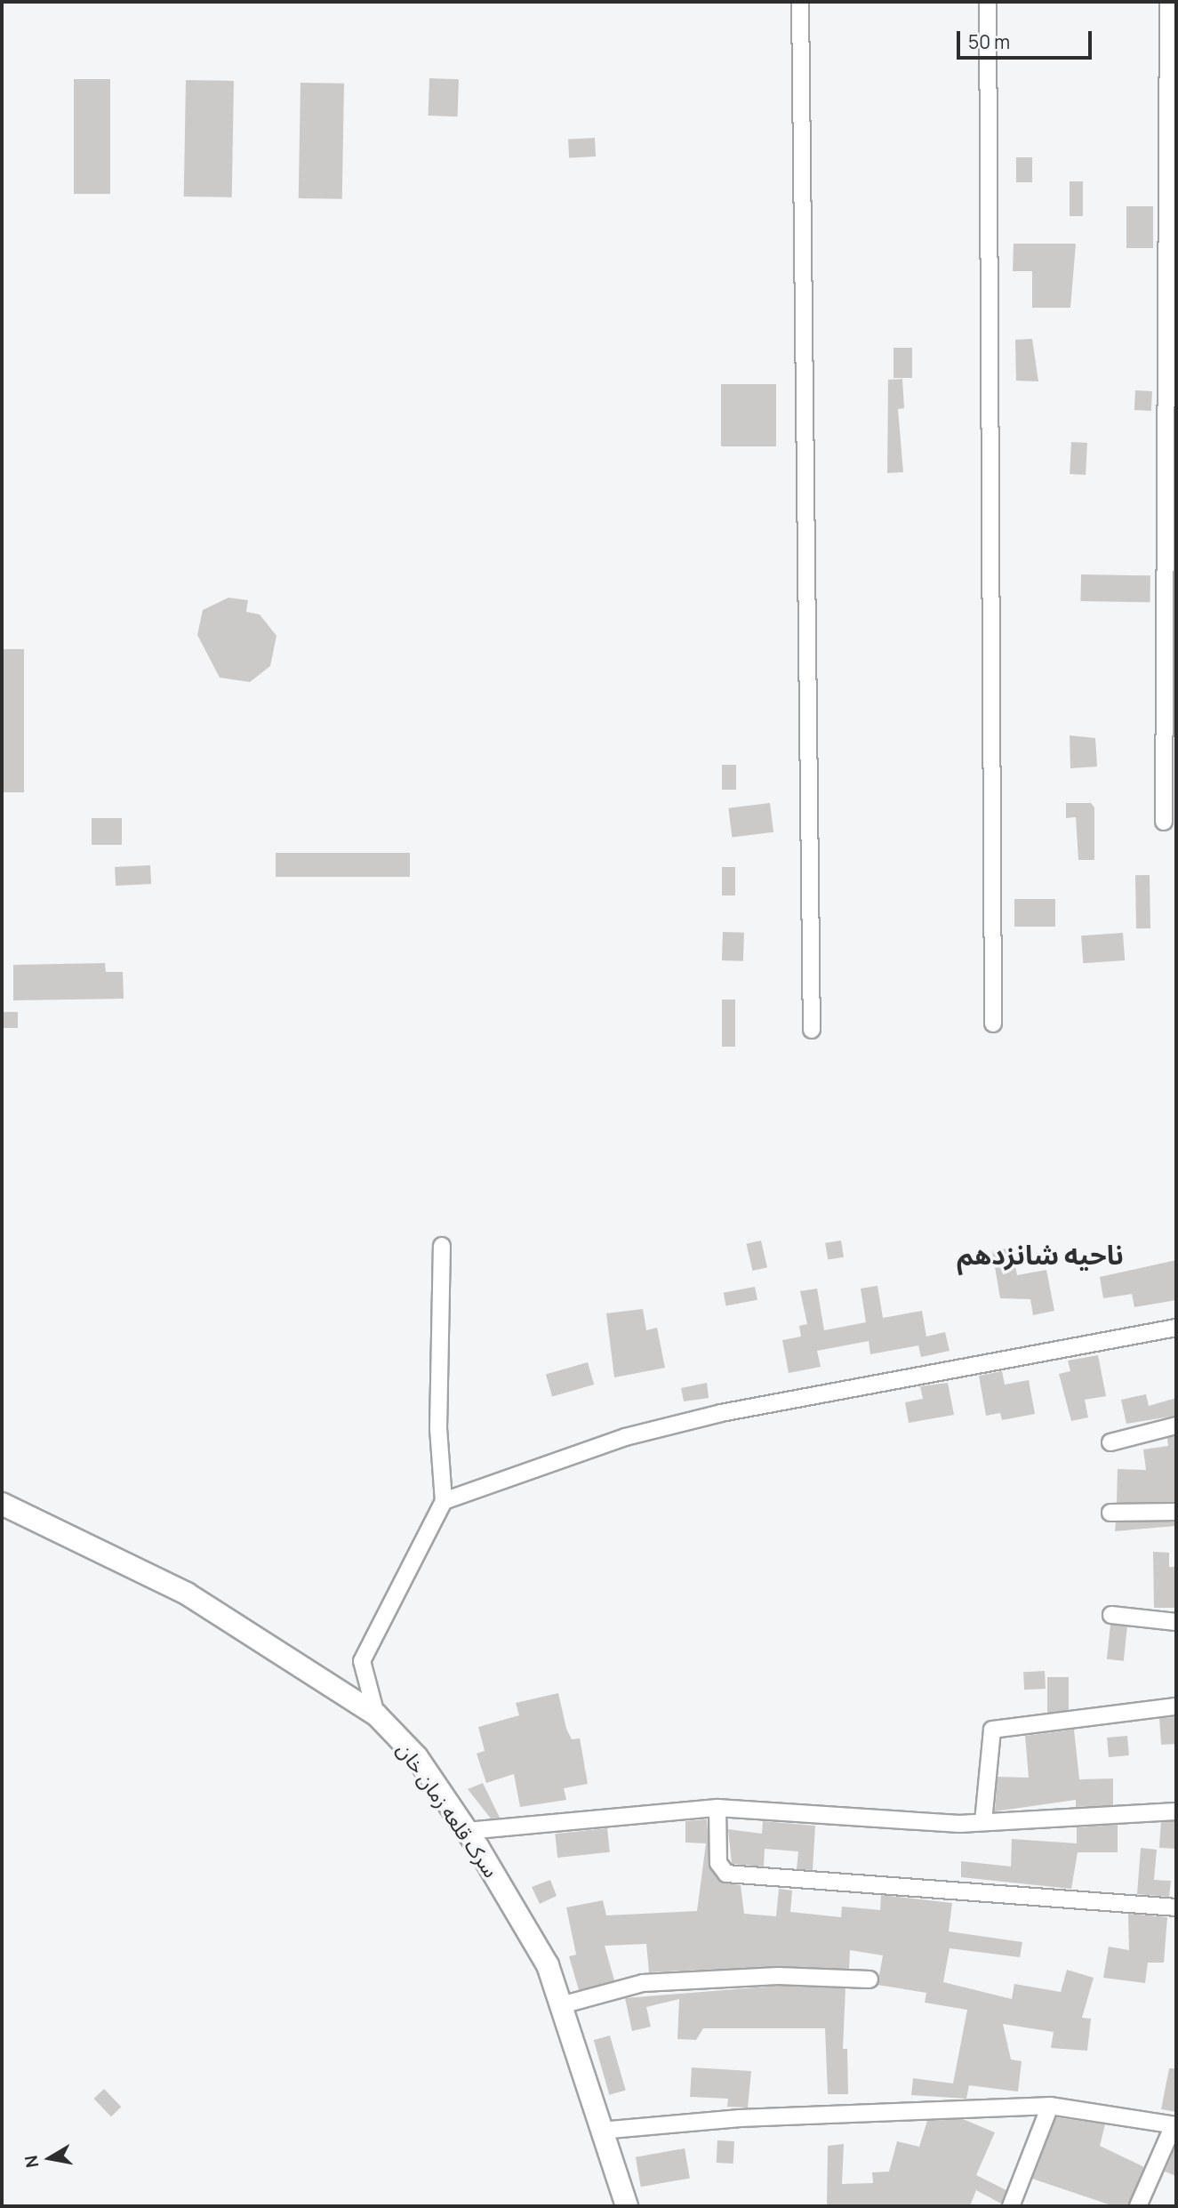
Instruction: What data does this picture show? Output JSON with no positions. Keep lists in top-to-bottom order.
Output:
{
  "streets": {
    "street": ["سرک قلعه زمان خان"]
  },
  "districts": ["ناحیه شانزدهم"],
  "scale_bar": "50 m",
  "north": "left"
}
